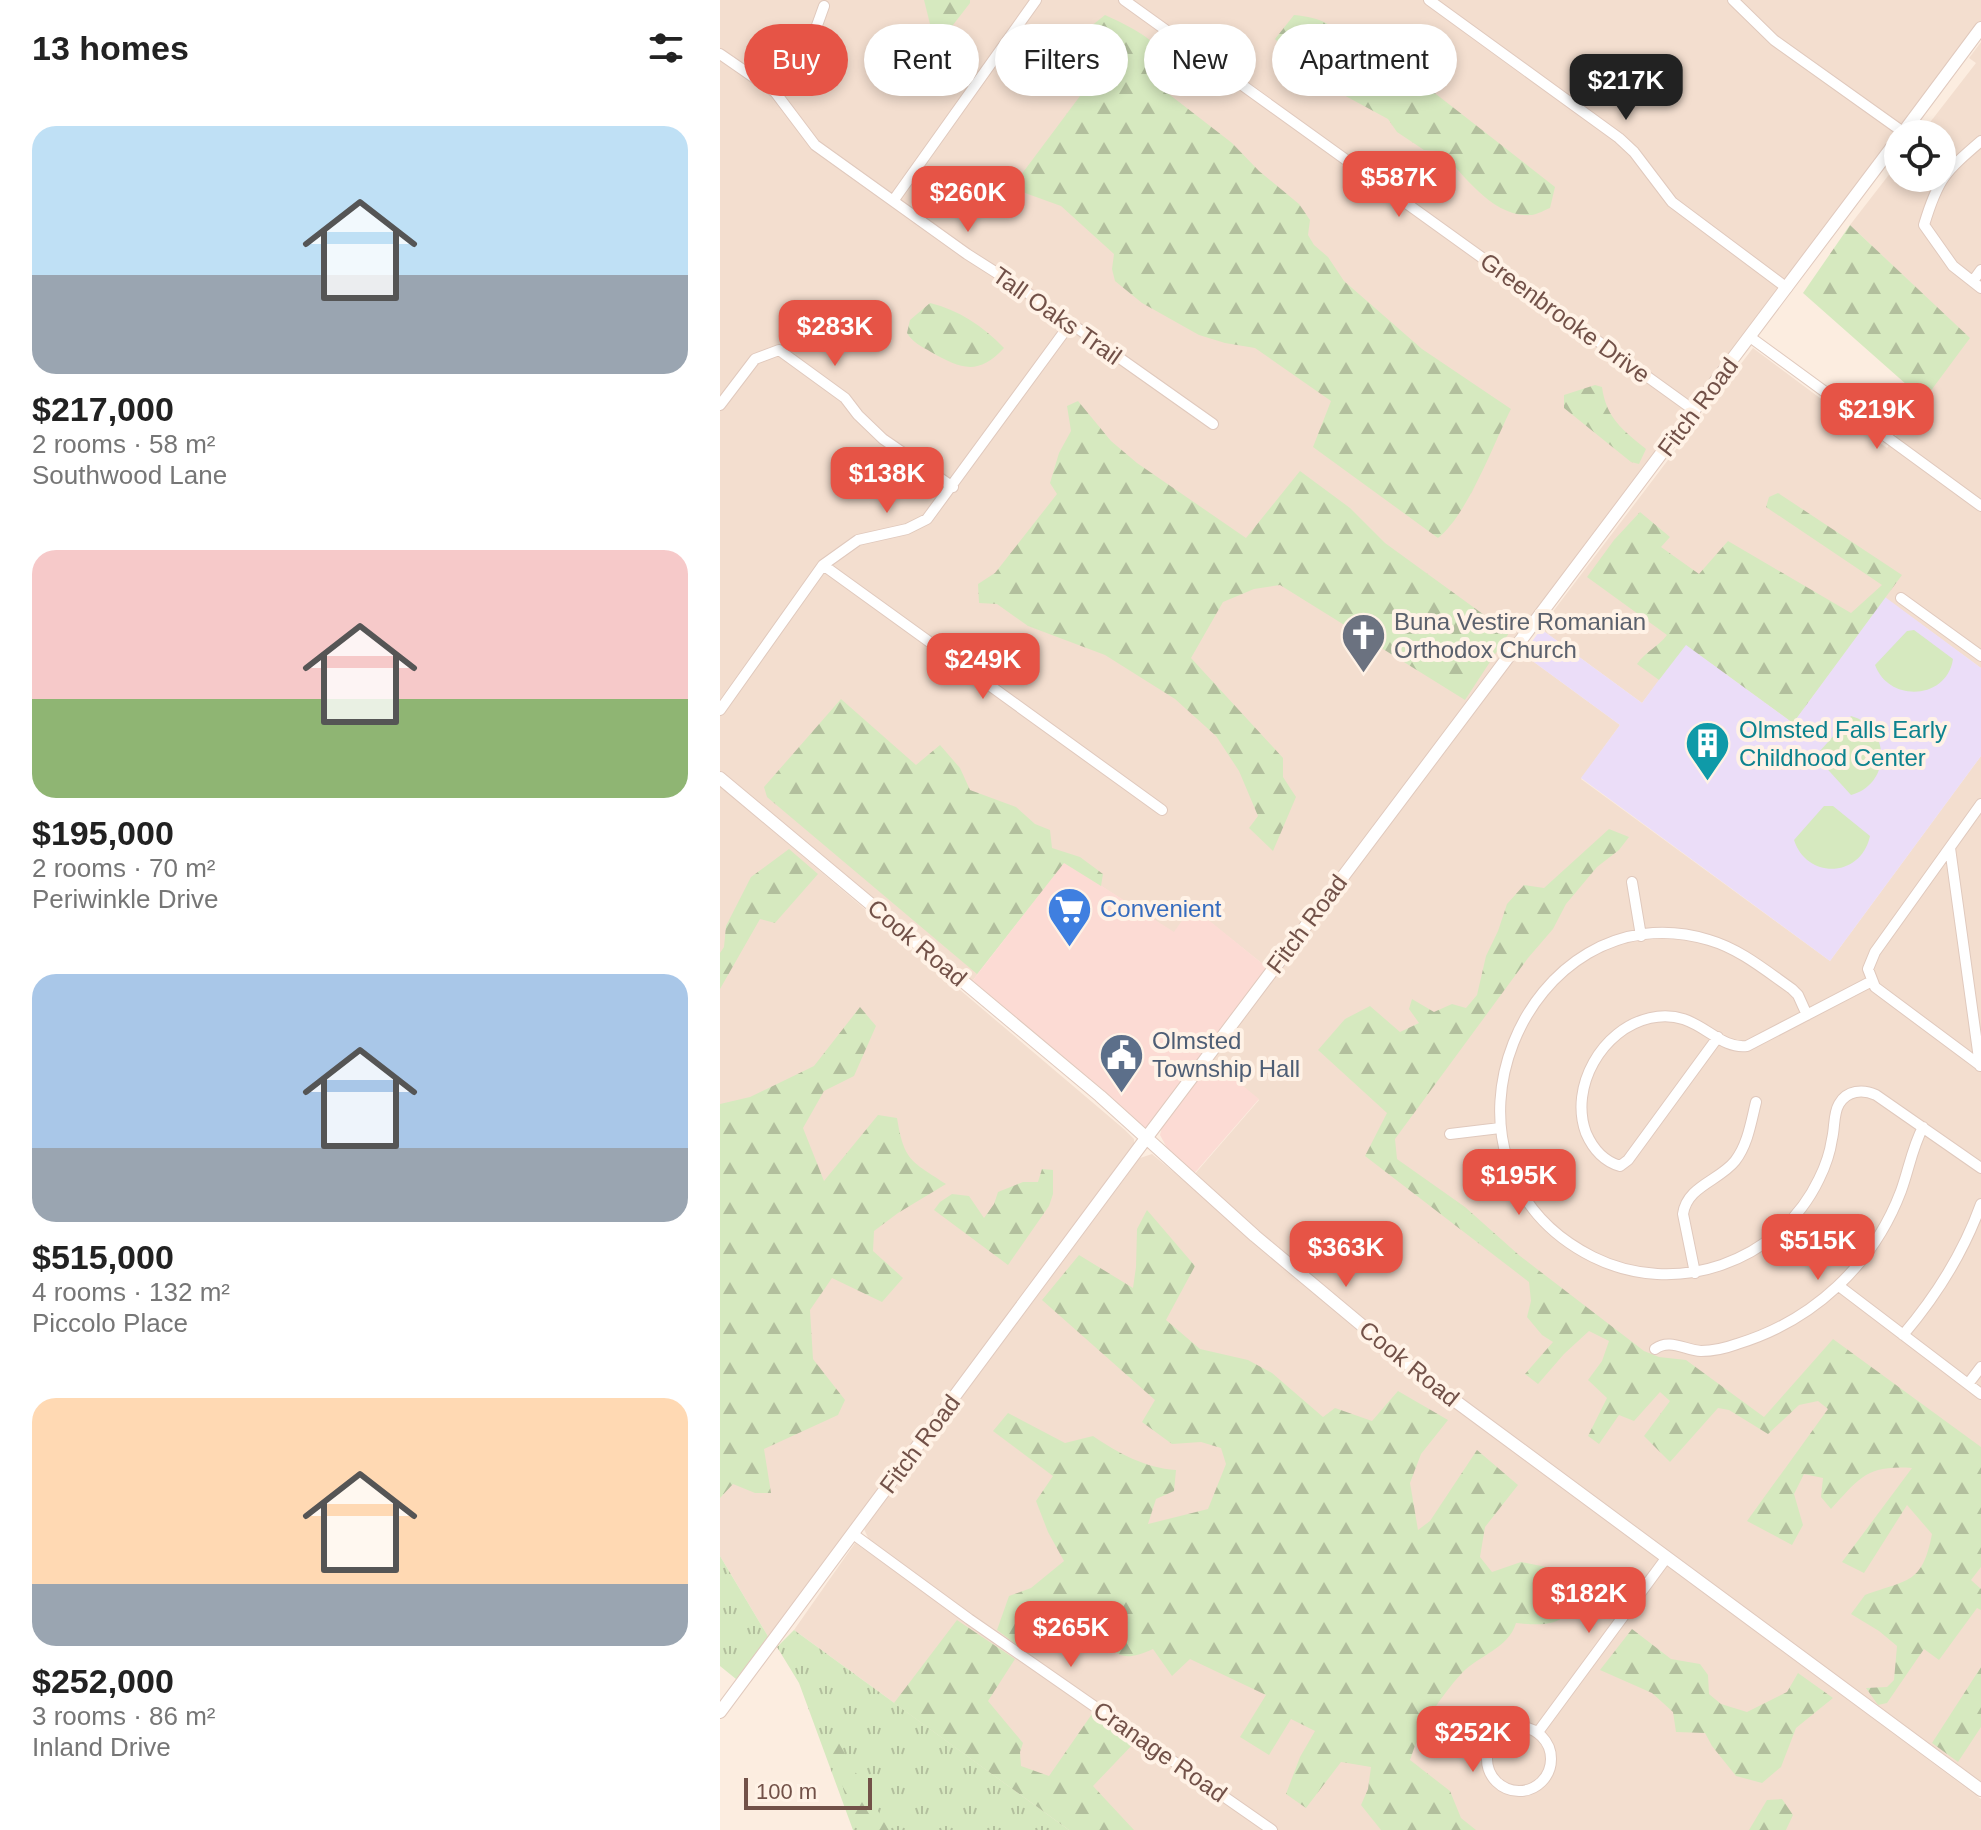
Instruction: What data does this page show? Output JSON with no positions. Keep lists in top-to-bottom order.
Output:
{
  "streets": {
    "street": [
      "Tall Oaks Trail",
      "Greenbrooke Drive",
      "Fitch Road",
      "Cook Road",
      "Cranage Road"
    ]
  },
  "crossings": [
    ["Greenbrooke Drive", "Fitch Road"],
    ["Fitch Road", "Cook Road"],
    ["Fitch Road", "Cranage Road"]
  ],
  "places": {
    "church": ["Buna Vestire Romanian Orthodox Church"],
    "building": ["Olmsted Falls Early Childhood Center"],
    "supermarket": ["Convenient"],
    "public building": ["Olmsted Township Hall"]
  },
  "scale_bar": "100 m",
  "page": {
    "heading": "13 homes",
    "chip": [
      "Buy",
      "Rent",
      "Filters",
      "New",
      "Apartment"
    ],
    "price": [
      "$217K",
      "$587K",
      "$260K",
      "$283K",
      "$219K",
      "$138K",
      "$249K",
      "$195K",
      "$515K",
      "$363K",
      "$182K",
      "$265K",
      "$252K"
    ],
    "list": [
      {
        "name": "$217,000",
        "note": "2 rooms · 58 m² · Southwood Lane"
      },
      {
        "name": "$195,000",
        "note": "2 rooms · 70 m² · Periwinkle Drive"
      },
      {
        "name": "$515,000",
        "note": "4 rooms · 132 m² · Piccolo Place"
      },
      {
        "name": "$252,000",
        "note": "3 rooms · 86 m² · Inland Drive"
      }
    ],
    "scale": "100 m"
  }
}
